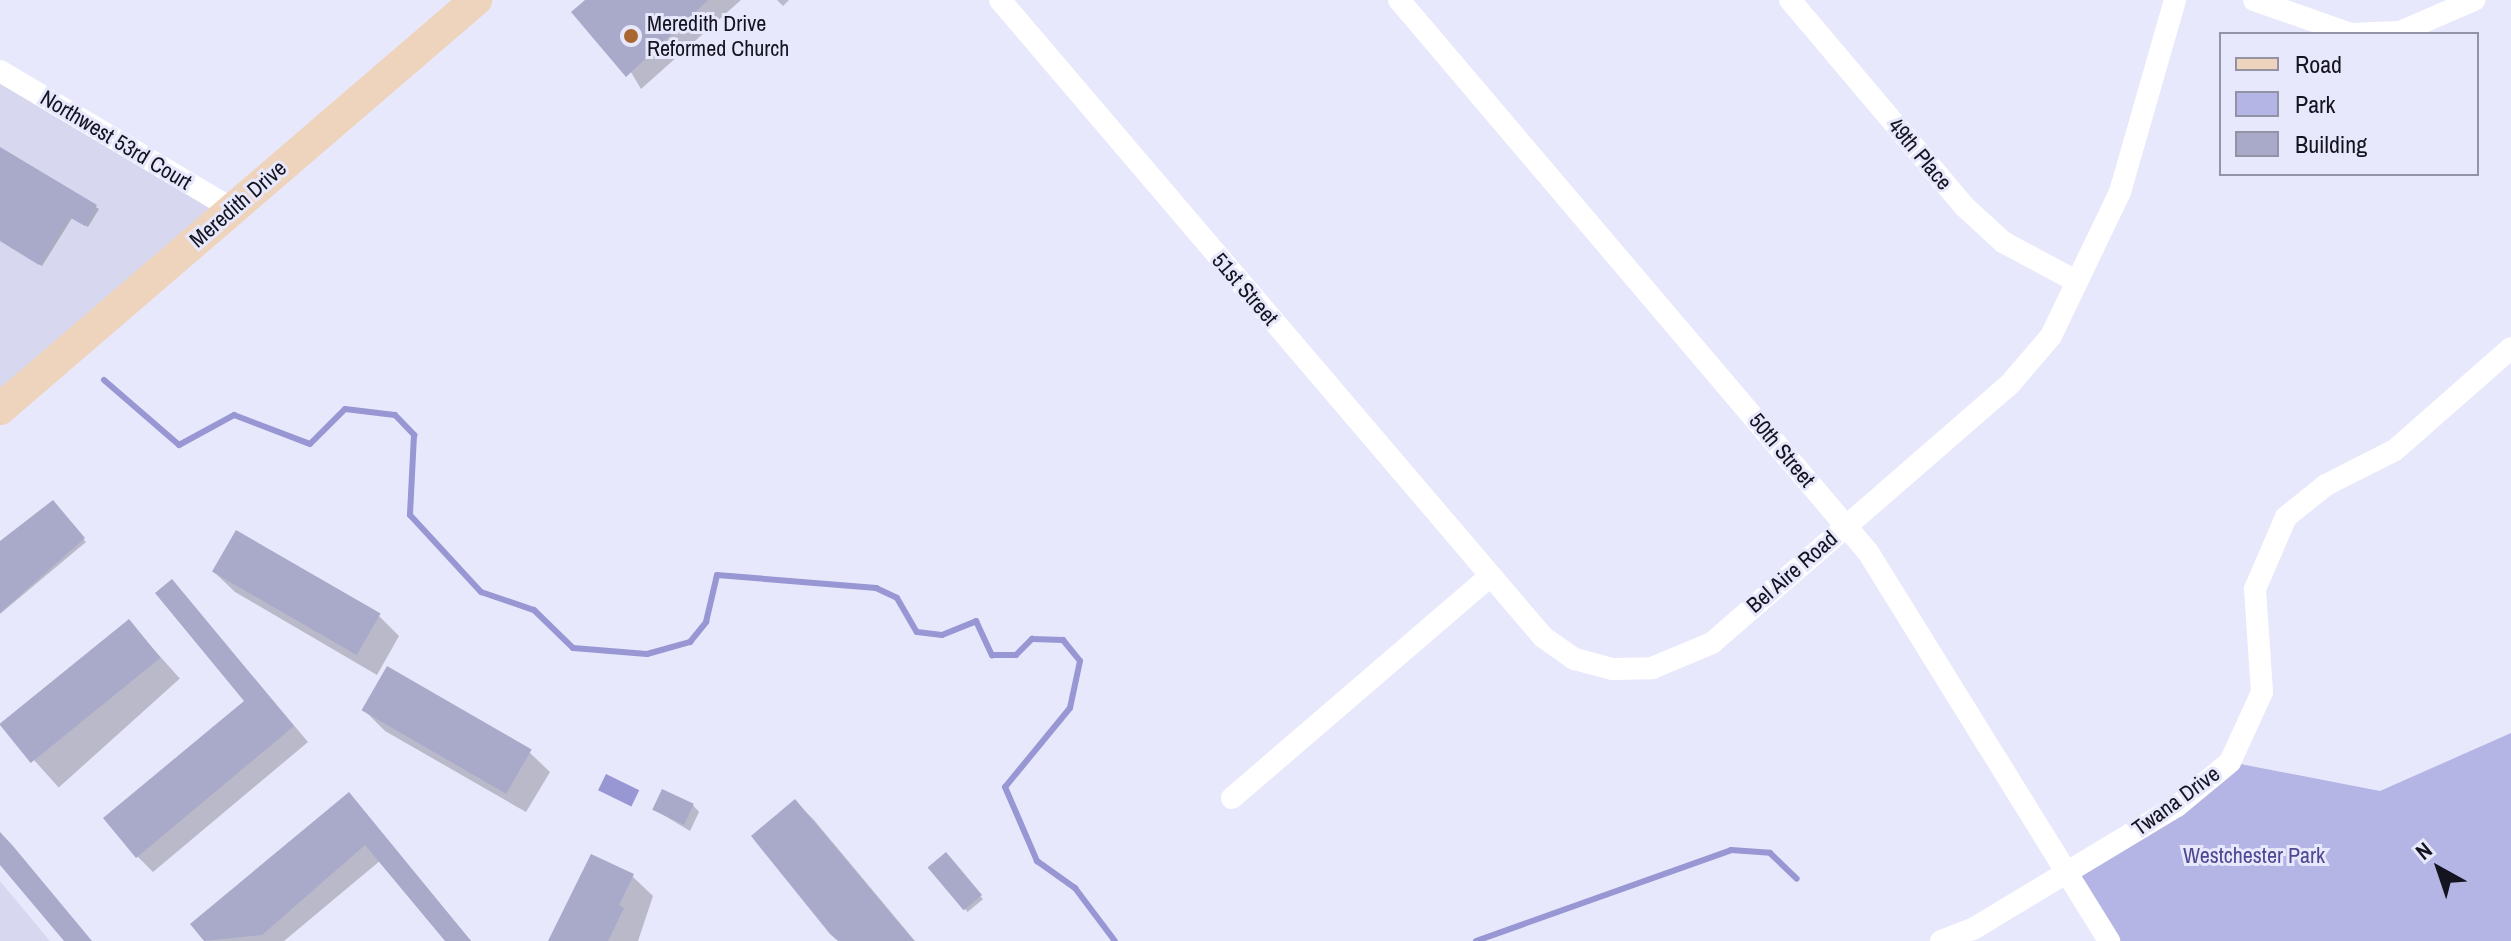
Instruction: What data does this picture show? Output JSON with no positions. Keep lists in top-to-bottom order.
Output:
{
  "streets": {
    "main road": ["Meredith Drive"],
    "street": [
      "Northwest 53rd Court",
      "49th Place",
      "51st Street",
      "50th Street",
      "Bel Aire Road",
      "Twana Drive"
    ]
  },
  "crossings": [
    ["Northwest 53rd Court", "Meredith Drive"],
    ["49th Place", "Bel Aire Road"],
    ["51st Street", "Bel Aire Road"],
    ["50th Street", "Bel Aire Road"],
    ["50th Street", "Twana Drive"]
  ],
  "parks": ["Westchester Park"],
  "places": ["Meredith Drive Reformed Church"],
  "legend": ["Road", "Park", "Building"],
  "north": "top left"
}
